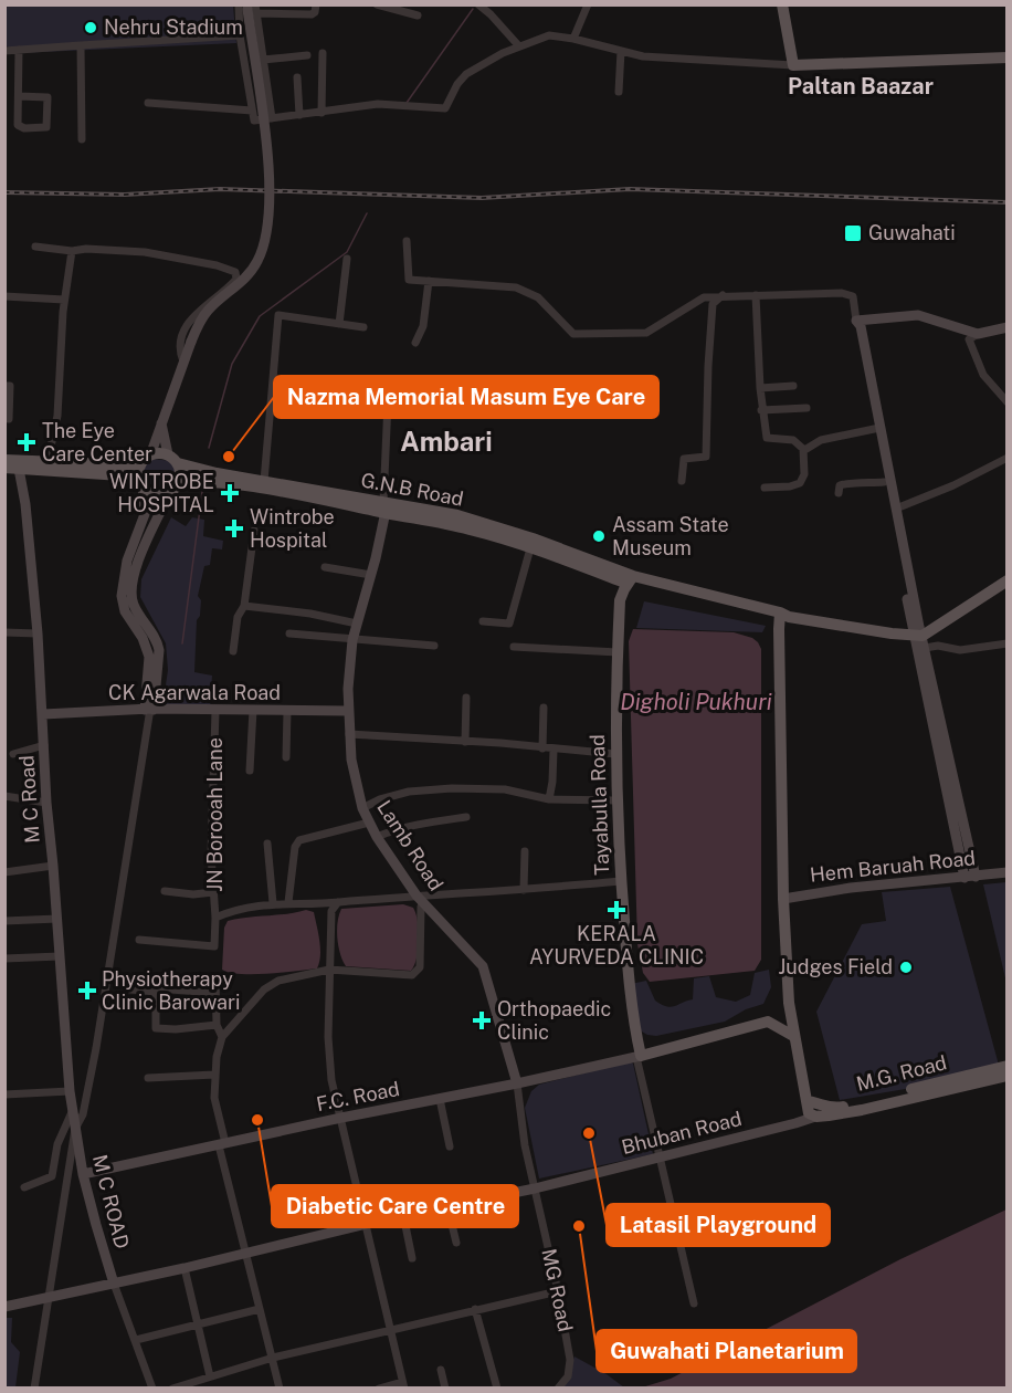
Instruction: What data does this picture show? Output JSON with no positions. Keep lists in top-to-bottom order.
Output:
{
  "streets": {
    "main road": ["G.N.B Road", "Tayabulla Road", "M.G. Road"],
    "street": [
      "CK Agarwala Road",
      "M C Road",
      "JN Borooah Lane",
      "Lamb Road",
      "Hem Baruah Road",
      "F.C. Road",
      "Bhuban Road",
      "M C ROAD",
      "MG Road"
    ]
  },
  "crossings": [
    ["G.N.B Road", "Tayabulla Road"],
    ["G.N.B Road", "Lamb Road"],
    ["CK Agarwala Road", "M C Road"],
    ["CK Agarwala Road", "JN Borooah Lane"],
    ["CK Agarwala Road", "Lamb Road"],
    ["M C Road", "M C ROAD"],
    ["Tayabulla Road", "F.C. Road"],
    ["Lamb Road", "F.C. Road"],
    ["Lamb Road", "Bhuban Road"],
    ["Lamb Road", "MG Road"],
    ["F.C. Road", "M C ROAD"],
    ["Bhuban Road", "M C ROAD"],
    ["Bhuban Road", "MG Road"]
  ],
  "districts": ["Paltan Baazar", "Ambari"],
  "water": ["Digholi Pukhuri"],
  "places": {
    "other": [
      "Nehru Stadium",
      "Nazma Memorial Masum Eye Care",
      "Assam State Museum",
      "Judges Field",
      "Diabetic Care Centre",
      "Latasil Playground",
      "Guwahati Planetarium"
    ],
    "transit": ["Guwahati"],
    "health": [
      "The Eye Care Center",
      "WINTROBE HOSPITAL",
      "Wintrobe Hospital",
      "KERALA AYURVEDA CLINIC",
      "Physiotherapy Clinic Barowari",
      "Orthopaedic Clinic"
    ]
  }
}
